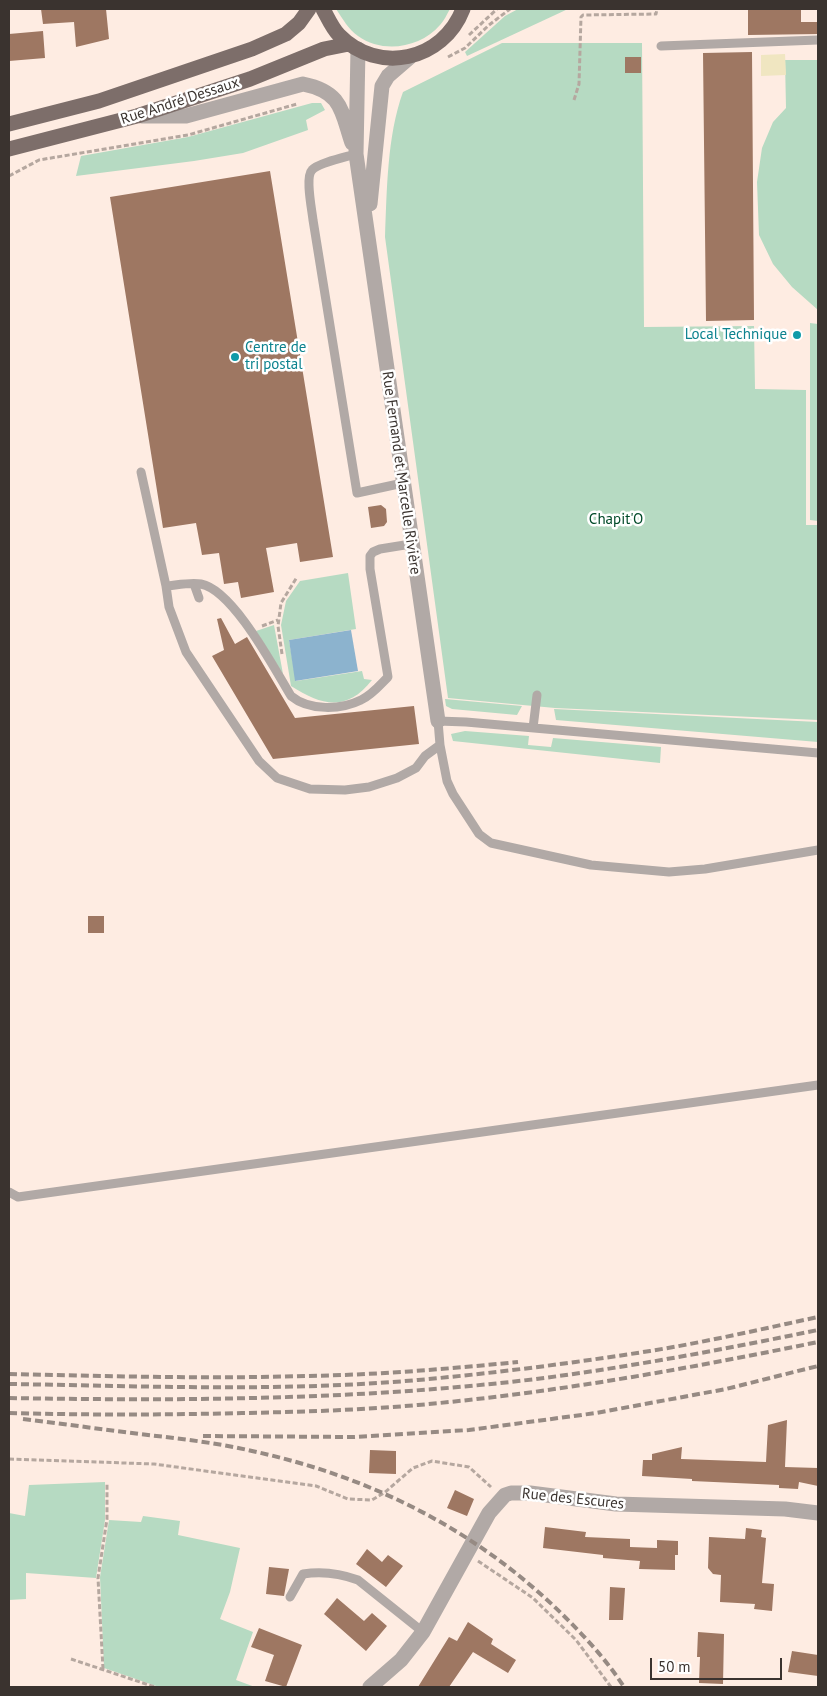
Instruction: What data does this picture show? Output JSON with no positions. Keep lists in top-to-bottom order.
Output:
{
  "streets": {
    "main road": ["Rue André Dessaux"],
    "street": ["Rue Fernand et Marcelle Rivière", "Rue des Escures"]
  },
  "crossings": [
    ["Rue André Dessaux", "Rue Fernand et Marcelle Rivière"]
  ],
  "parks": ["Chapit'O"],
  "places": ["Local Technique", "Centre de tri postal"],
  "scale_bar": "50 m"
}
